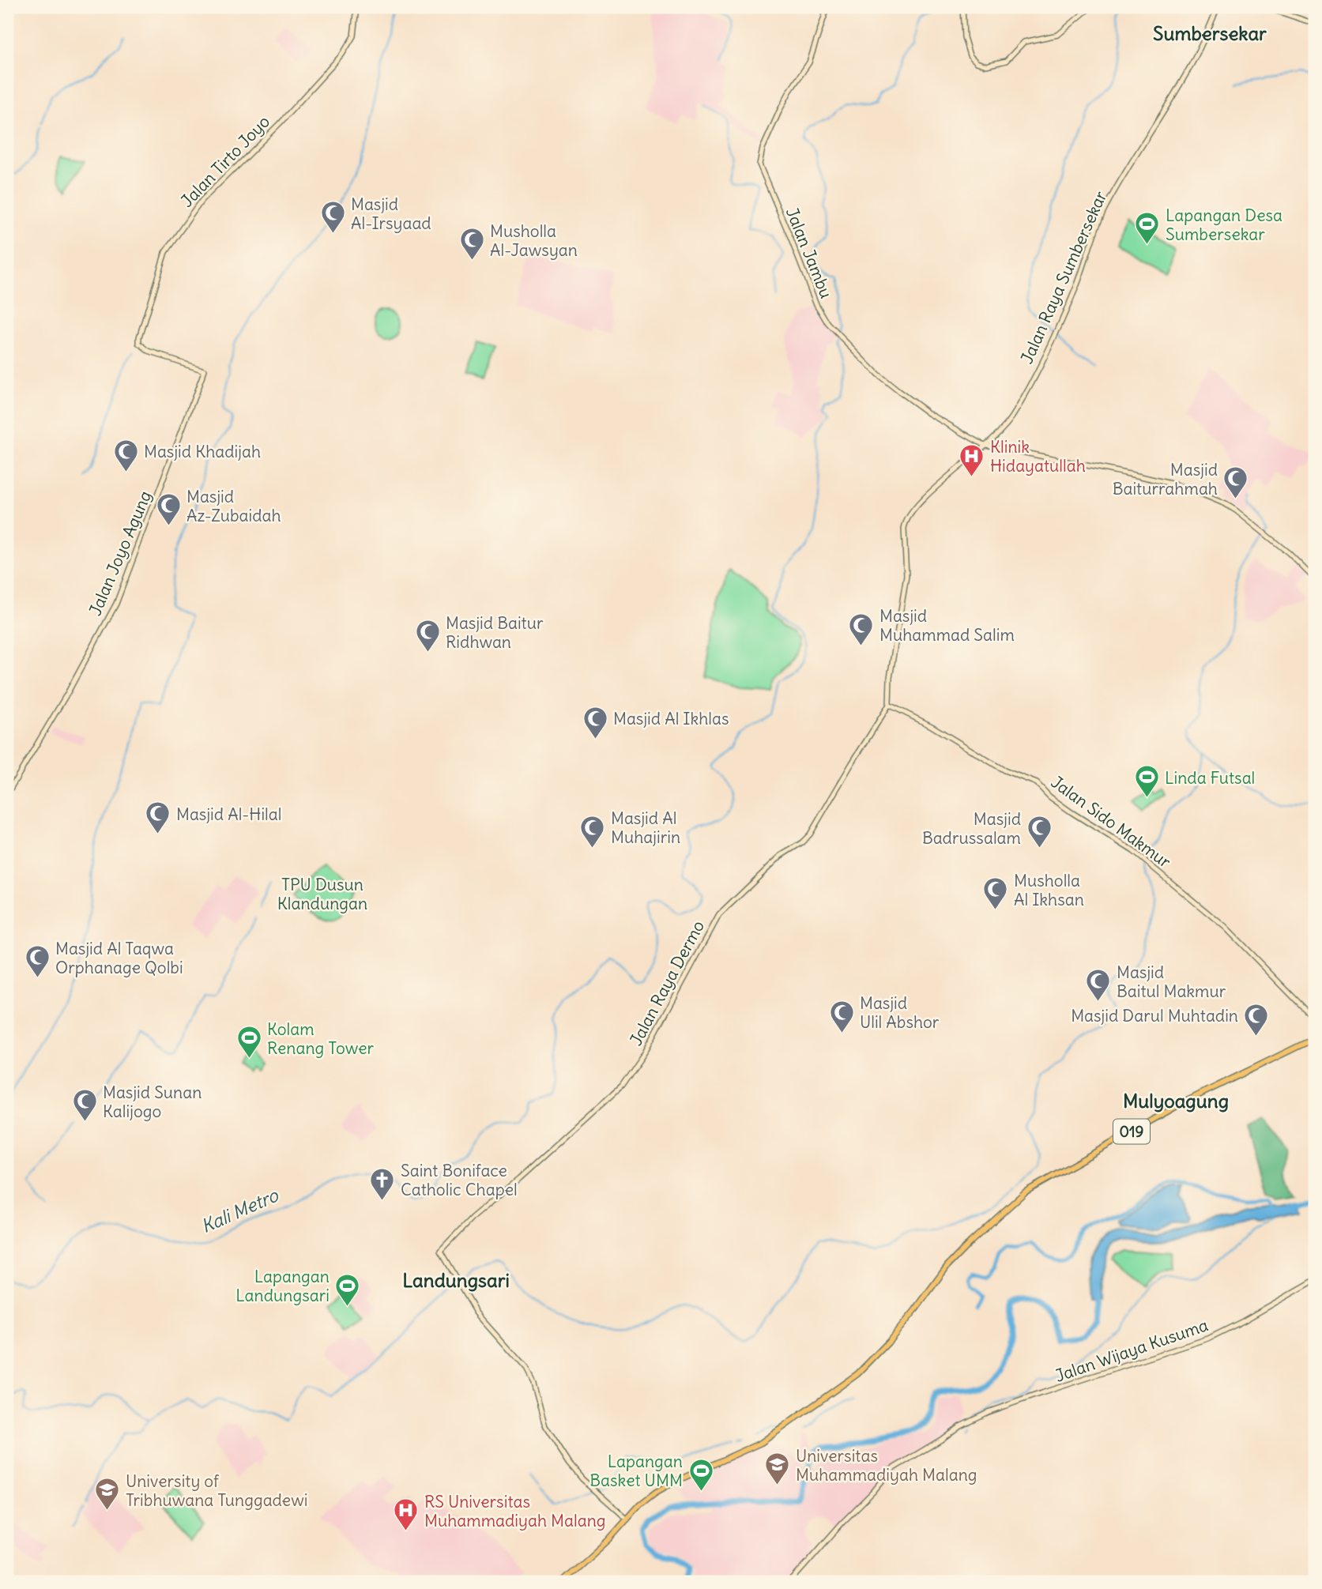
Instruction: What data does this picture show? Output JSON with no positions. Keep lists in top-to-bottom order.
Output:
{
  "streets": {
    "main road": [
      "Jalan Tirto Joyo",
      "Jalan Jambu",
      "Jalan Raya Sumbersekar",
      "Jalan Joyo Agung",
      "Jalan Sido Makmur",
      "Jalan Raya Dermo",
      "019",
      "Jalan Wijaya Kusuma"
    ]
  },
  "crossings": [
    ["Jalan Tirto Joyo", "Jalan Joyo Agung"],
    ["Jalan Jambu", "Jalan Raya Sumbersekar"],
    ["Jalan Raya Sumbersekar", "Jalan Sido Makmur"],
    ["Jalan Raya Sumbersekar", "Jalan Raya Dermo"],
    ["Jalan Sido Makmur", "Jalan Raya Dermo"],
    ["Jalan Raya Dermo", "019"]
  ],
  "districts": ["Sumbersekar", "Mulyoagung", "Landungsari"],
  "water": ["Kali Metro"],
  "parks": ["TPU Dusun Klandungan"],
  "places": {
    "mosque": [
      "Masjid Al-Irsyaad",
      "Musholla Al-Jawsyan",
      "Masjid Khadijah",
      "Masjid Baiturrahmah",
      "Masjid Az-Zubaidah",
      "Masjid Muhammad Salim",
      "Masjid Baitur Ridhwan",
      "Masjid Al Ikhlas",
      "Masjid Al-Hilal",
      "Masjid Al Muhajirin",
      "Masjid Badrussalam",
      "Musholla Al Ikhsan",
      "Masjid Al Taqwa Orphanage Qolbi",
      "Masjid Baitul Makmur",
      "Masjid Ulil Abshor",
      "Masjid Darul Muhtadin",
      "Masjid Sunan Kalijogo"
    ],
    "sports": [
      "Lapangan Desa Sumbersekar",
      "Linda Futsal",
      "Kolam Renang Tower",
      "Lapangan Landungsari",
      "Lapangan Basket UMM"
    ],
    "hospital": ["Klinik Hidayatullah", "RS Universitas Muhammadiyah Malang"],
    "church": ["Saint Boniface Catholic Chapel"],
    "school or university": ["Universitas Muhammadiyah Malang", "University of Tribhuwana Tunggadewi"]
  }
}
